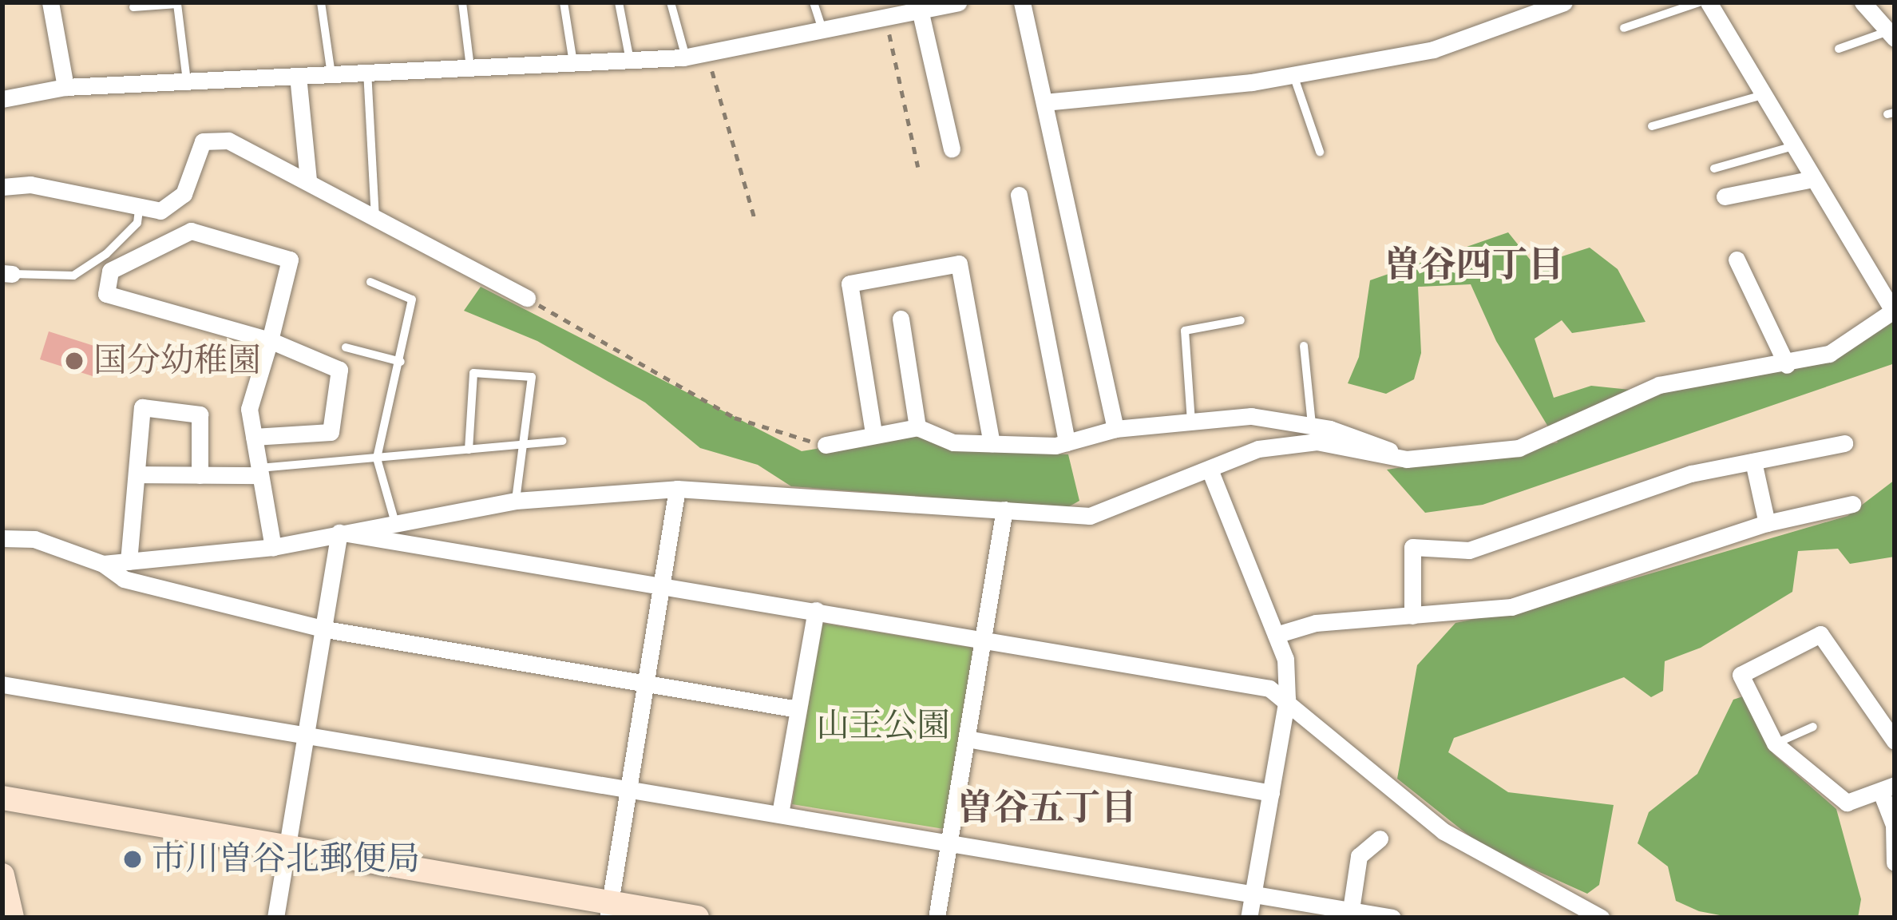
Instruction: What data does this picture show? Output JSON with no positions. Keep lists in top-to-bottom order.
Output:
{
  "districts": ["曽谷四丁目", "曽谷五丁目"],
  "parks": ["山王公園"],
  "places": ["国分幼稚園", "市川曽谷北郵便局"]
}
